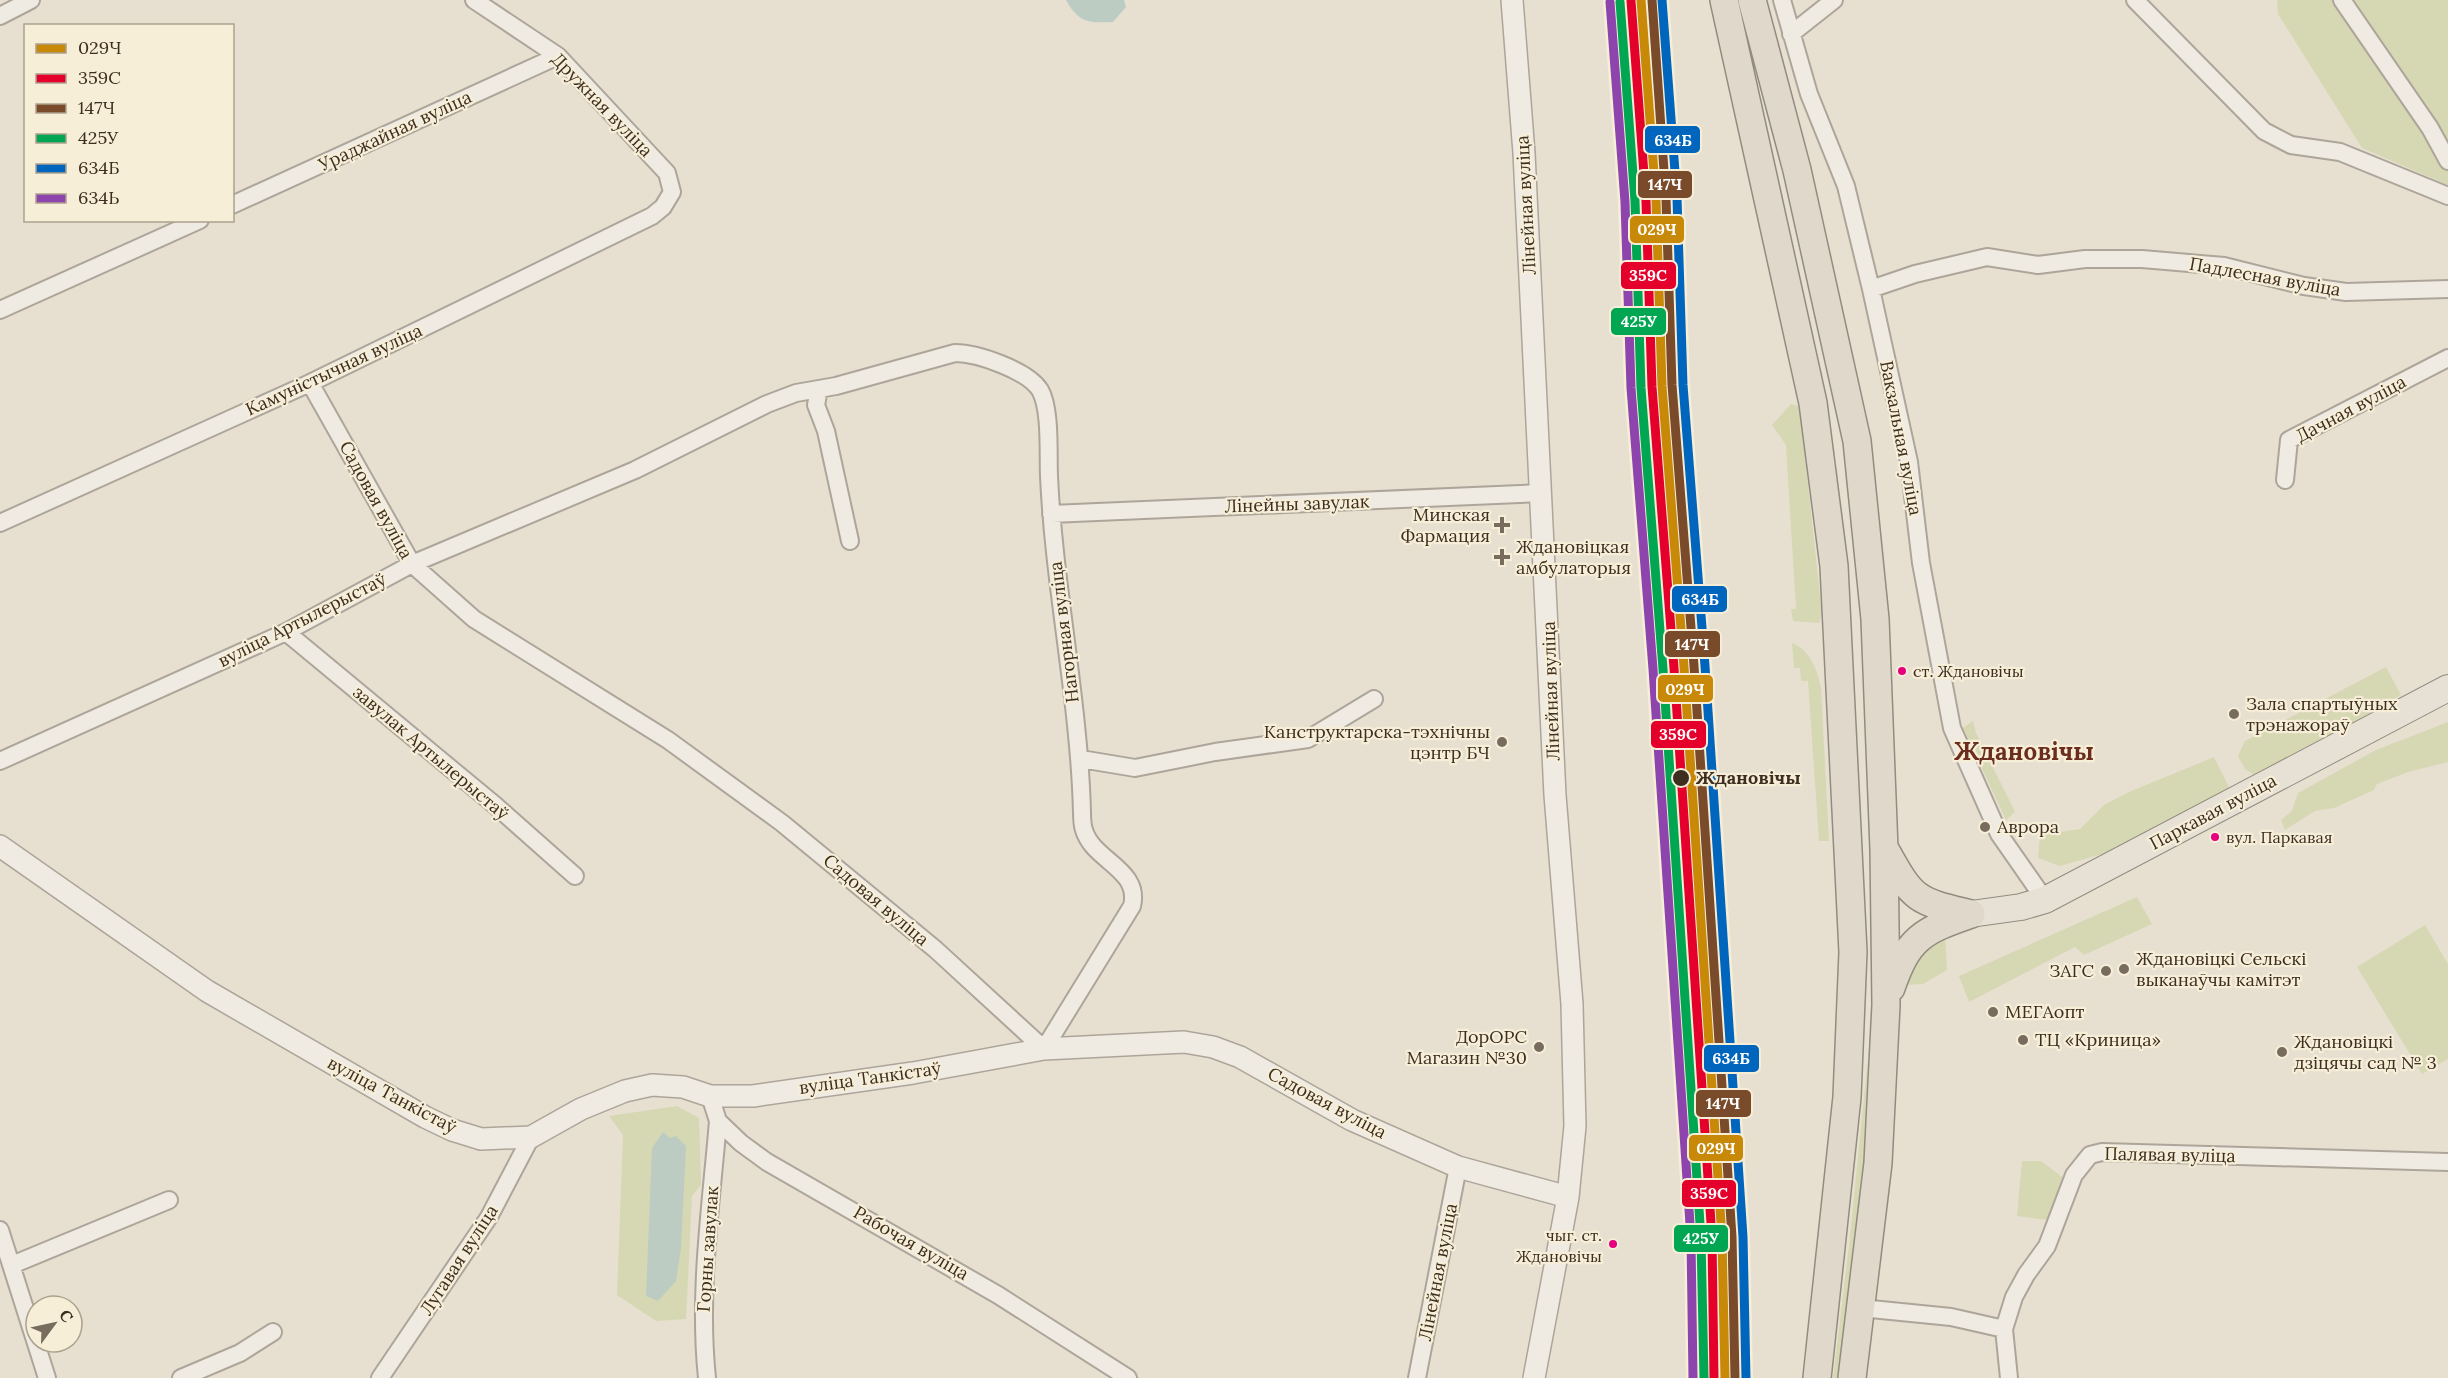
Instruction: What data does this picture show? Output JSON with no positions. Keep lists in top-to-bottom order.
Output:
{
  "streets": {
    "main road": ["Паркавая вуліца"],
    "street": [
      "Дружная вуліца",
      "Ураджайная вуліца",
      "Лінейная вуліца",
      "Падлесная вуліца",
      "Камуністычная вуліца",
      "Дачная вуліца",
      "Вакзальная вуліца",
      "Садовая вуліца",
      "Лінейны завулак",
      "вуліца Артылерыстаў",
      "Нагорная вуліца",
      "завулак Артылерыстаў",
      "вуліца Танкістаў",
      "Палявая вуліца",
      "Рабочая вуліца",
      "Горны завулак",
      "Лугавая вуліца"
    ]
  },
  "crossings": [
    ["Дружная вуліца", "Ураджайная вуліца"],
    ["Дружная вуліца", "Камуністычная вуліца"],
    ["Лінейная вуліца", "Садовая вуліца"],
    ["Лінейная вуліца", "Лінейны завулак"],
    ["Падлесная вуліца", "Вакзальная вуліца"],
    ["Камуністычная вуліца", "Садовая вуліца"],
    ["Вакзальная вуліца", "Паркавая вуліца"],
    ["Садовая вуліца", "вуліца Артылерыстаў"],
    ["Садовая вуліца", "Нагорная вуліца"],
    ["Садовая вуліца", "вуліца Танкістаў"],
    ["Лінейны завулак", "Нагорная вуліца"],
    ["вуліца Артылерыстаў", "Нагорная вуліца"],
    ["вуліца Артылерыстаў", "завулак Артылерыстаў"],
    ["Нагорная вуліца", "вуліца Танкістаў"],
    ["вуліца Танкістаў", "Рабочая вуліца"],
    ["вуліца Танкістаў", "Лугавая вуліца"],
    ["Рабочая вуліца", "Горны завулак"]
  ],
  "districts": ["Ждановічы"],
  "places": {
    "health": ["Минская Фармация", "Ждановіцкая амбулаторыя"],
    "other": [
      "ст. Ждановічы",
      "Зала спартыўных трэнажораў",
      "Канструктарска-тэхнічны цэнтр БЧ",
      "Ждановічы",
      "Аврора",
      "вул. Паркавая",
      "Ждановіцкі Сельскі выканаўчы камітэт",
      "ЗАГС",
      "МЕГАопт",
      "ТЦ «Криница»",
      "ДорОРС Магазин №30",
      "Ждановіцкі дзіцячы сад № 3",
      "чыг. ст. Ждановічы"
    ]
  },
  "lines": [
    "transit line 029Ч",
    "transit line 147Ч",
    "transit line 634Б",
    "transit line 359С",
    "transit line 425У",
    "transit line 634Ь"
  ],
  "legend": [
    "029Ч",
    "359С",
    "147Ч",
    "425У",
    "634Б",
    "634Ь"
  ],
  "north": "top right"
}
